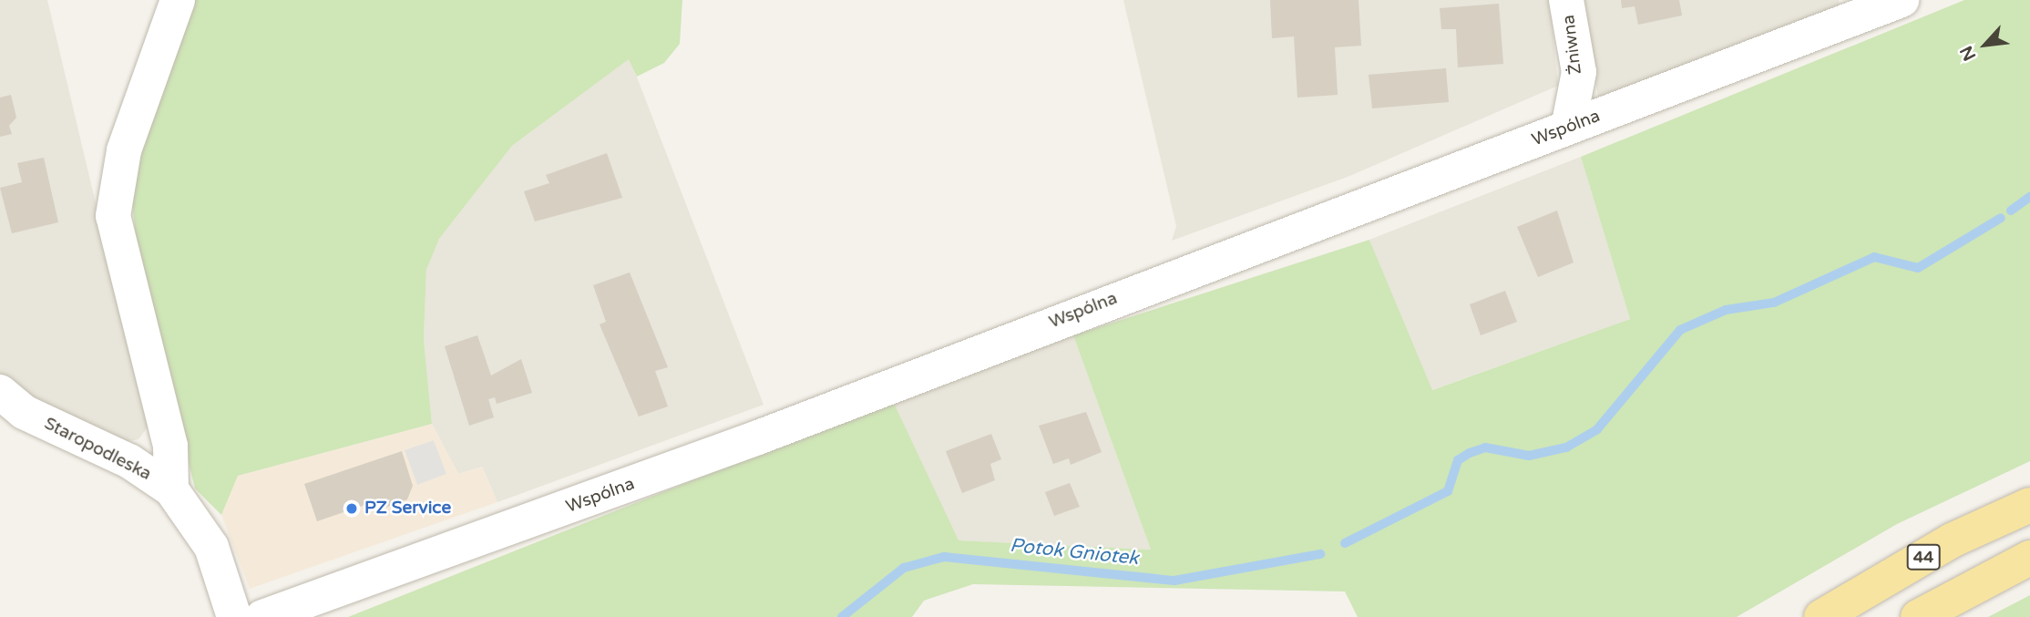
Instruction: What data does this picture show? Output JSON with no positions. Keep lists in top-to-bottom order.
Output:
{
  "streets": {
    "main road": ["44"],
    "street": ["Żniwna", "Wspólna", "Staropodleska"]
  },
  "crossings": [
    ["Żniwna", "Wspólna"]
  ],
  "water": ["Potok Gniotek"],
  "places": ["PZ Service"],
  "north": "bottom left"
}
